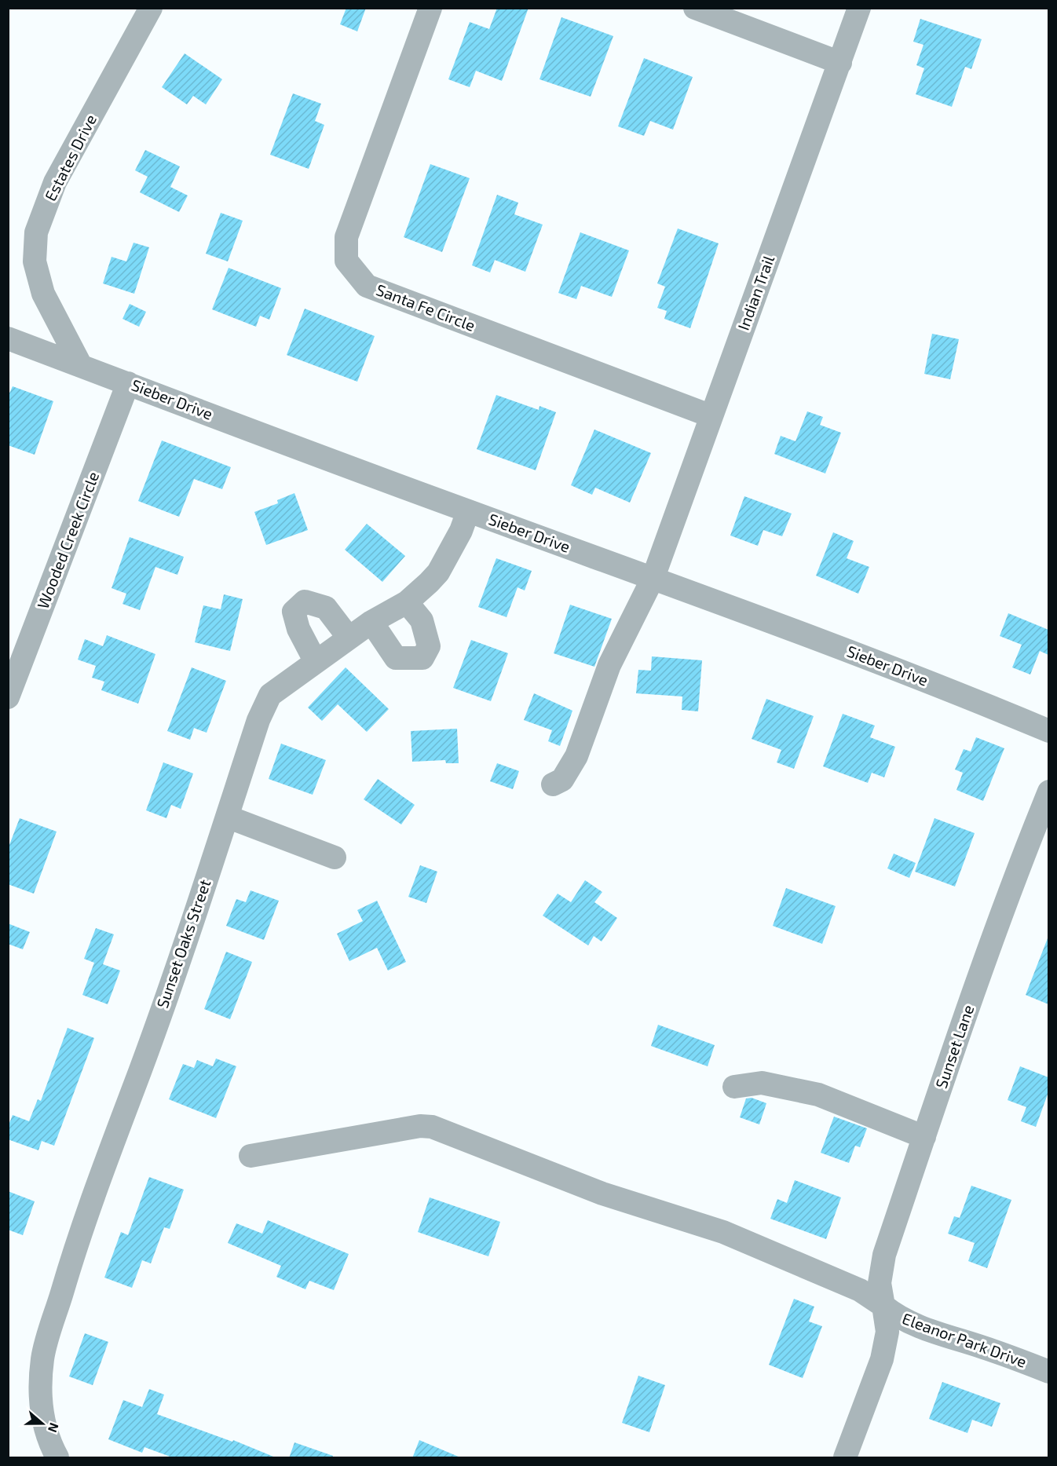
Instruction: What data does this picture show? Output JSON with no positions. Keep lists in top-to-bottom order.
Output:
{
  "streets": {
    "street": [
      "Estates Drive",
      "Indian Trail",
      "Santa Fe Circle",
      "Sieber Drive",
      "Wooded Creek Circle",
      "Sunset Oaks Street",
      "Sunset Lane",
      "Eleanor Park Drive"
    ]
  },
  "crossings": [
    ["Estates Drive", "Sieber Drive"],
    ["Indian Trail", "Santa Fe Circle"],
    ["Indian Trail", "Sieber Drive"],
    ["Sieber Drive", "Wooded Creek Circle"],
    ["Sieber Drive", "Sunset Oaks Street"],
    ["Sunset Lane", "Eleanor Park Drive"]
  ],
  "north": "right"
}
